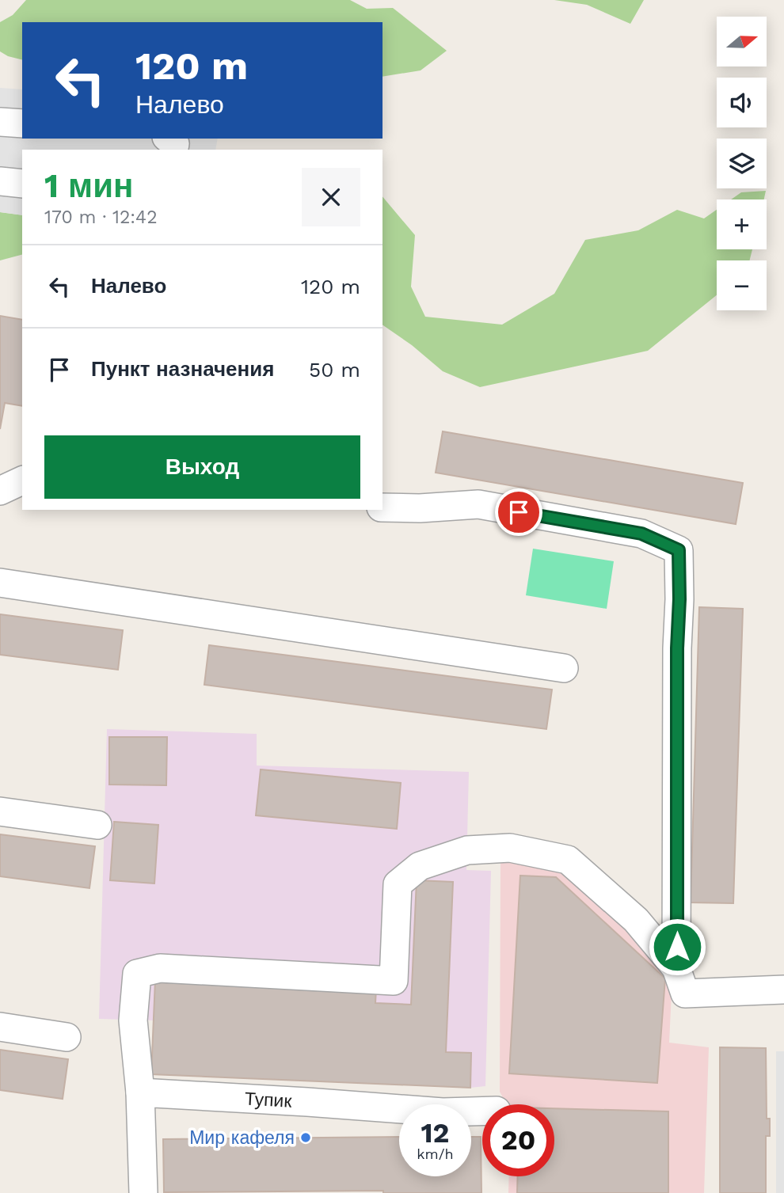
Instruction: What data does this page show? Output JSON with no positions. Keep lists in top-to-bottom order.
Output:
{
  "streets": {
    "lane": ["Тупик"]
  },
  "places": ["Мир кафеля"],
  "north": "right",
  "page": {
    "map_buttons": ["+", "−"],
    "turn": ["120 m", "Налево"],
    "heading": ["1 мин", "170 m · 12:42"],
    "list": [
      {
        "name": "Налево",
        "value": "120 m"
      },
      {
        "name": "Пункт назначения",
        "value": "50 m"
      }
    ],
    "buttons": "Выход",
    "speed": "12 km/h",
    "limit": "20"
  }
}
